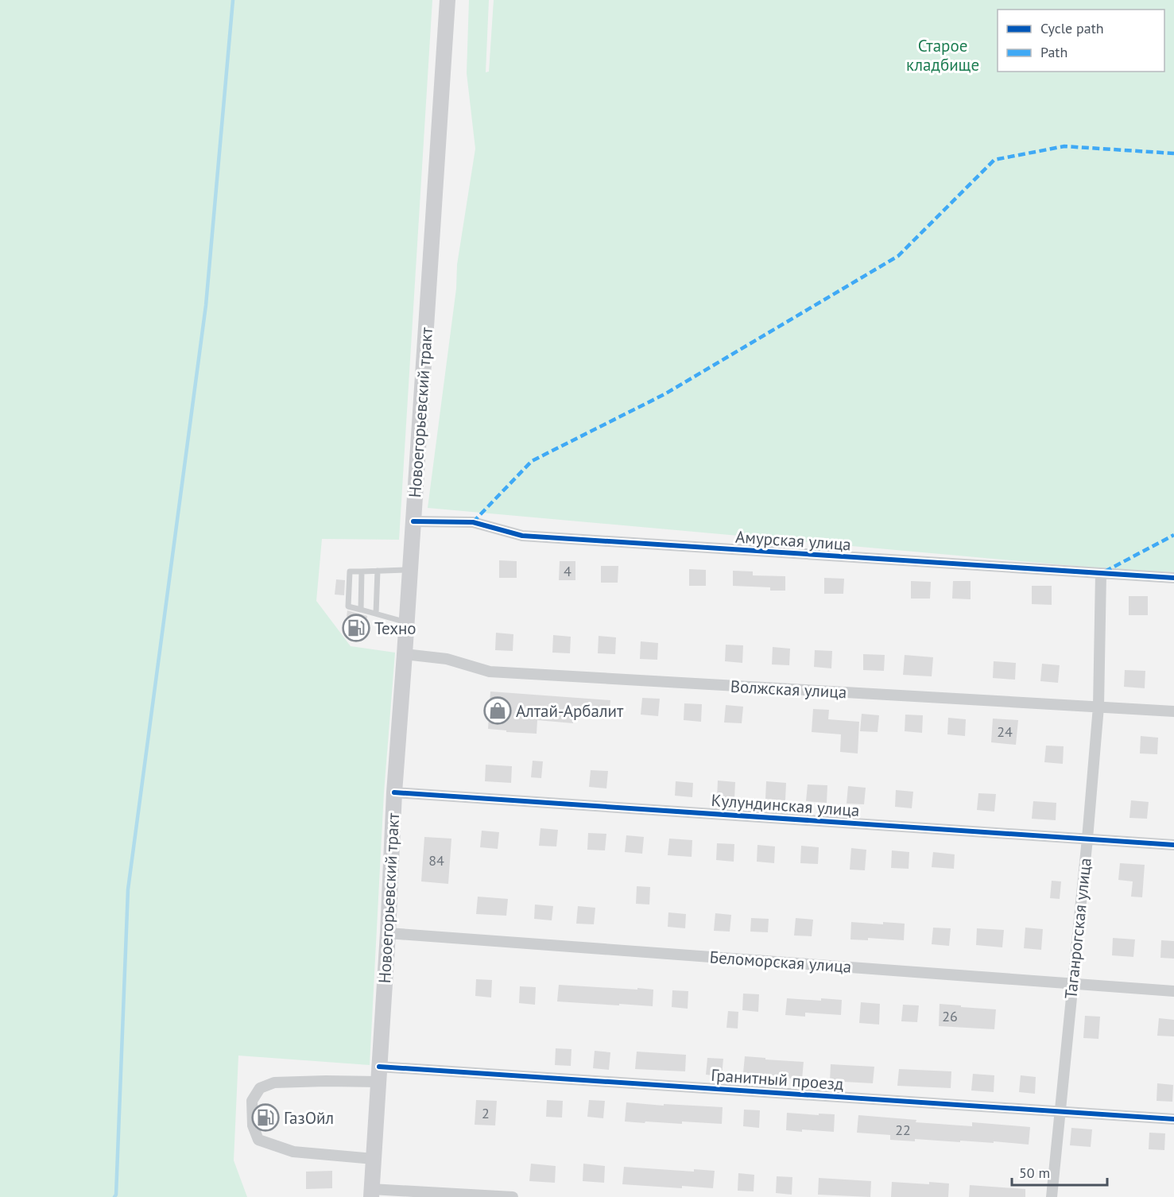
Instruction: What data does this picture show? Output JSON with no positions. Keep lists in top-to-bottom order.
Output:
{
  "streets": {
    "main road": ["Новоегорьевский тракт"],
    "street": [
      "Амурская улица",
      "Волжская улица",
      "Кулундинская улица",
      "Таганрогская улица",
      "Беломорская улица",
      "Гранитный проезд"
    ]
  },
  "crossings": [
    ["Новоегорьевский тракт", "Амурская улица"],
    ["Новоегорьевский тракт", "Волжская улица"],
    ["Новоегорьевский тракт", "Кулундинская улица"],
    ["Новоегорьевский тракт", "Беломорская улица"],
    ["Новоегорьевский тракт", "Гранитный проезд"],
    ["Амурская улица", "Таганрогская улица"],
    ["Волжская улица", "Таганрогская улица"],
    ["Кулундинская улица", "Таганрогская улица"],
    ["Таганрогская улица", "Беломорская улица"],
    ["Таганрогская улица", "Гранитный проезд"]
  ],
  "parks": ["Старое кладбище"],
  "places": {
    "fuel station": ["Техно", "ГазОйл"],
    "shop": ["Алтай-Арбалит"]
  },
  "house_numbers": [
    "4",
    "24",
    "84",
    "26",
    "2",
    "22"
  ],
  "legend": ["Cycle path", "Path"],
  "scale_bar": "50 m"
}
